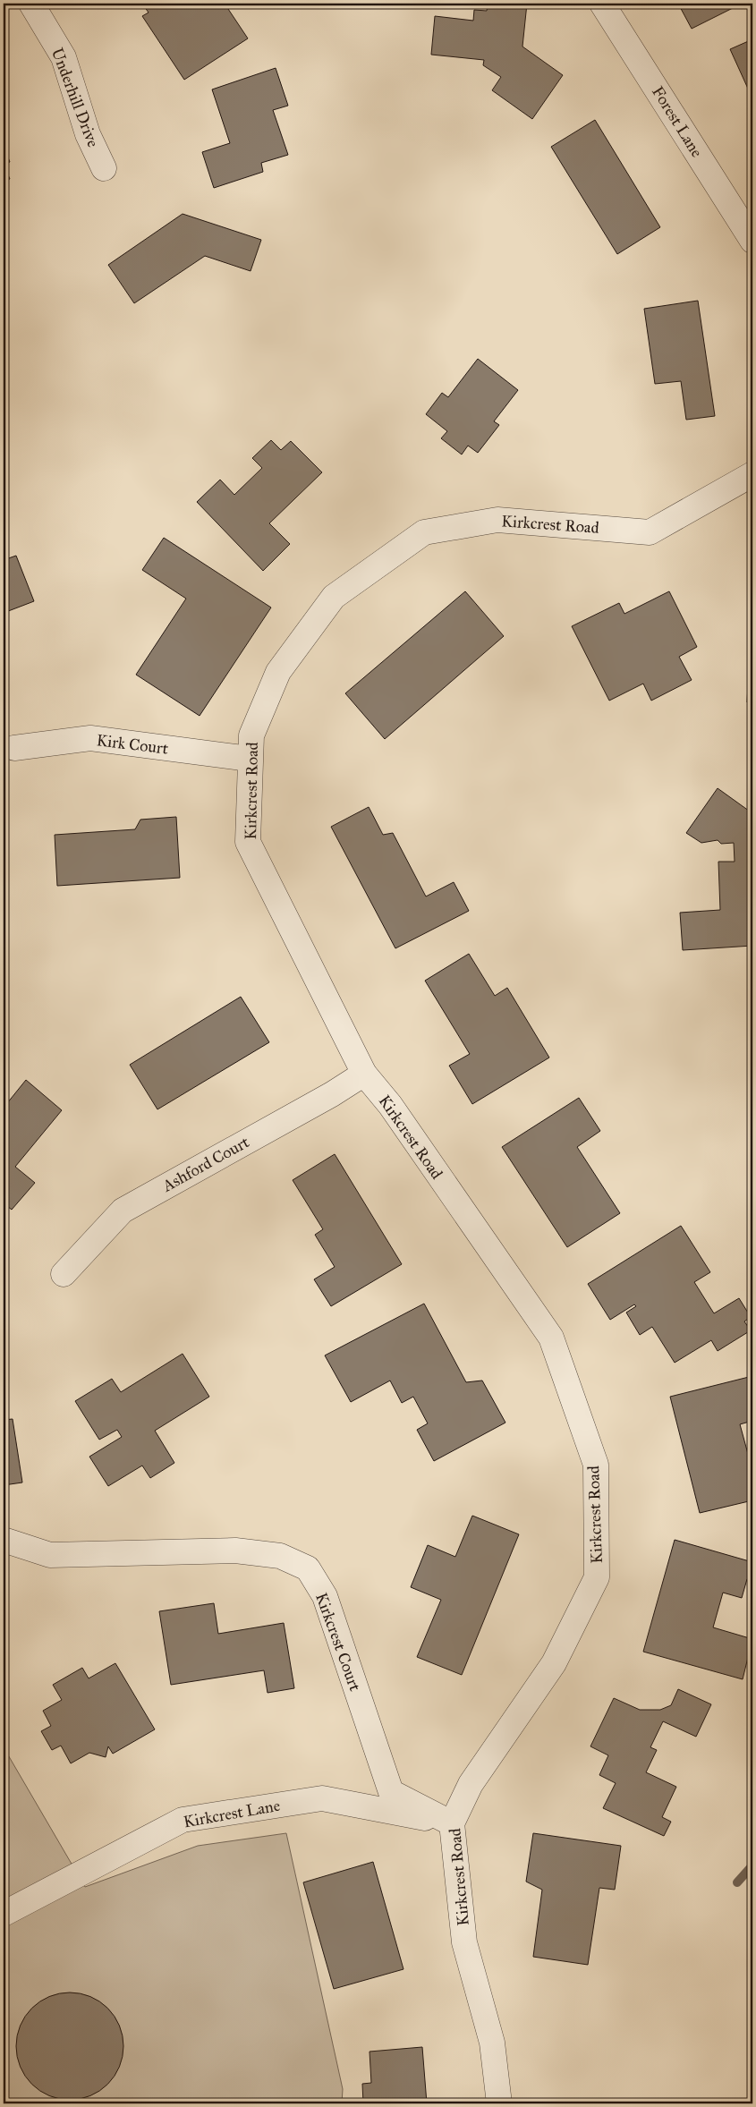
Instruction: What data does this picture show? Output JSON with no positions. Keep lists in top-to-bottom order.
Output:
{
  "streets": {
    "street": [
      "Underhill Drive",
      "Forest Lane",
      "Kirkcrest Road",
      "Kirk Court",
      "Ashford Court",
      "Kirkcrest Court",
      "Kirkcrest Lane"
    ]
  },
  "crossings": [
    ["Kirkcrest Road", "Kirk Court"],
    ["Kirkcrest Road", "Ashford Court"],
    ["Kirkcrest Road", "Kirkcrest Court"],
    ["Kirkcrest Road", "Kirkcrest Lane"],
    ["Kirkcrest Court", "Kirkcrest Lane"]
  ]
}
